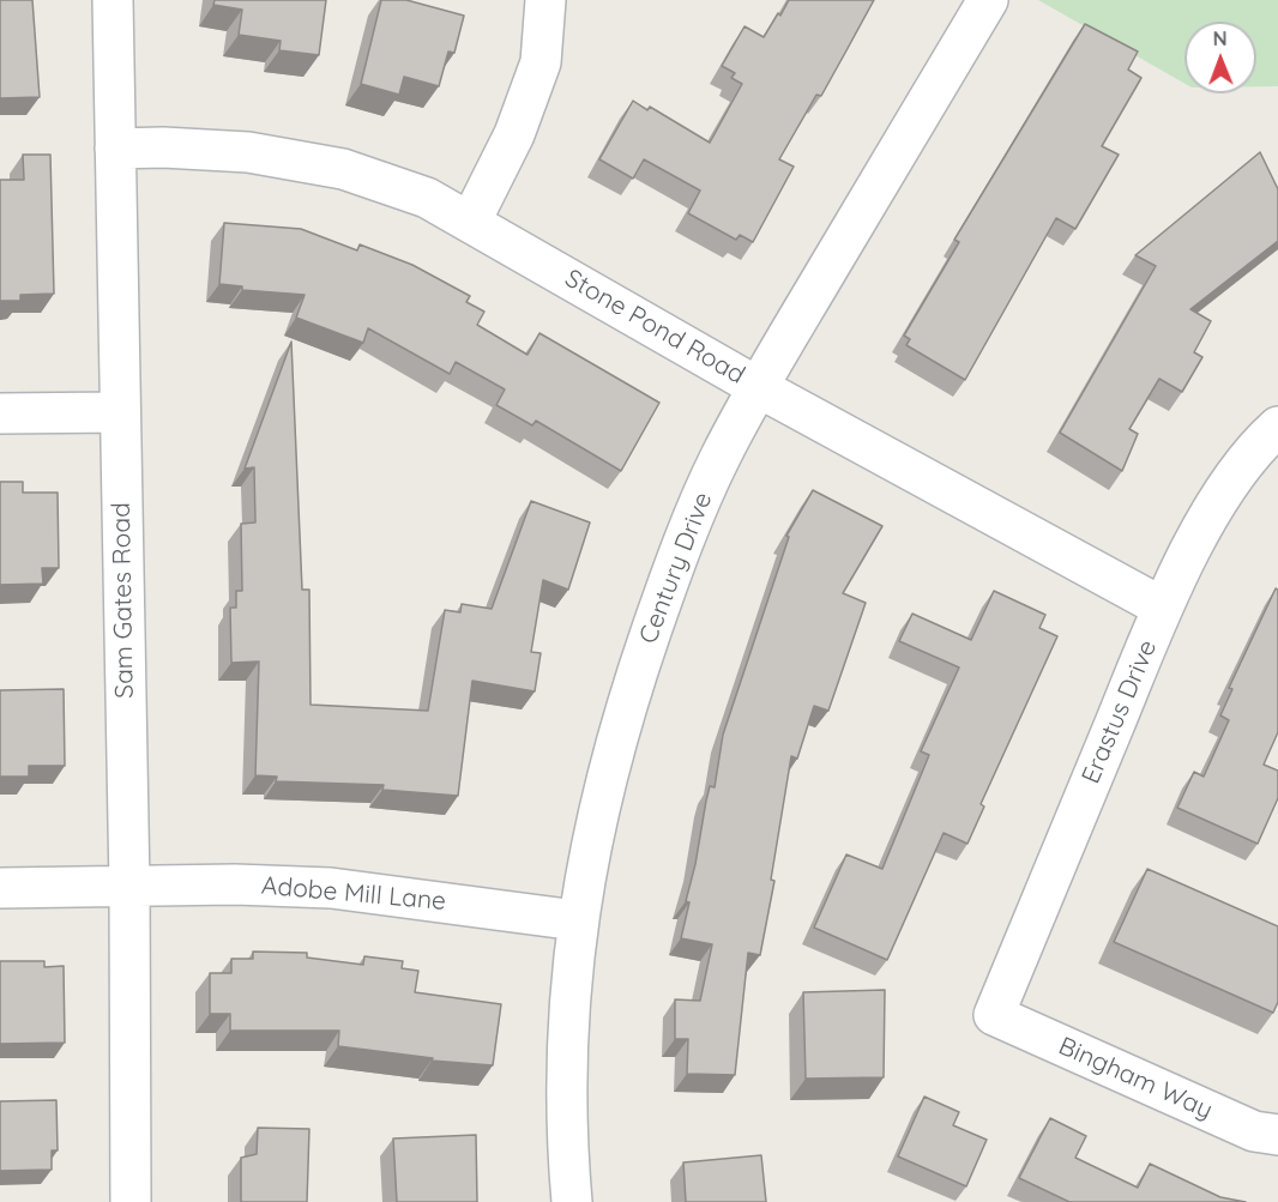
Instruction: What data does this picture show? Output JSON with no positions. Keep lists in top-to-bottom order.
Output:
{
  "streets": {
    "street": [
      "Stone Pond Road",
      "Century Drive",
      "Sam Gates Road",
      "Erastus Drive",
      "Adobe Mill Lane",
      "Bingham Way"
    ]
  },
  "crossings": [
    ["Stone Pond Road", "Century Drive"],
    ["Stone Pond Road", "Sam Gates Road"],
    ["Stone Pond Road", "Erastus Drive"],
    ["Century Drive", "Adobe Mill Lane"],
    ["Sam Gates Road", "Adobe Mill Lane"],
    ["Erastus Drive", "Bingham Way"]
  ],
  "north": "top"
}
